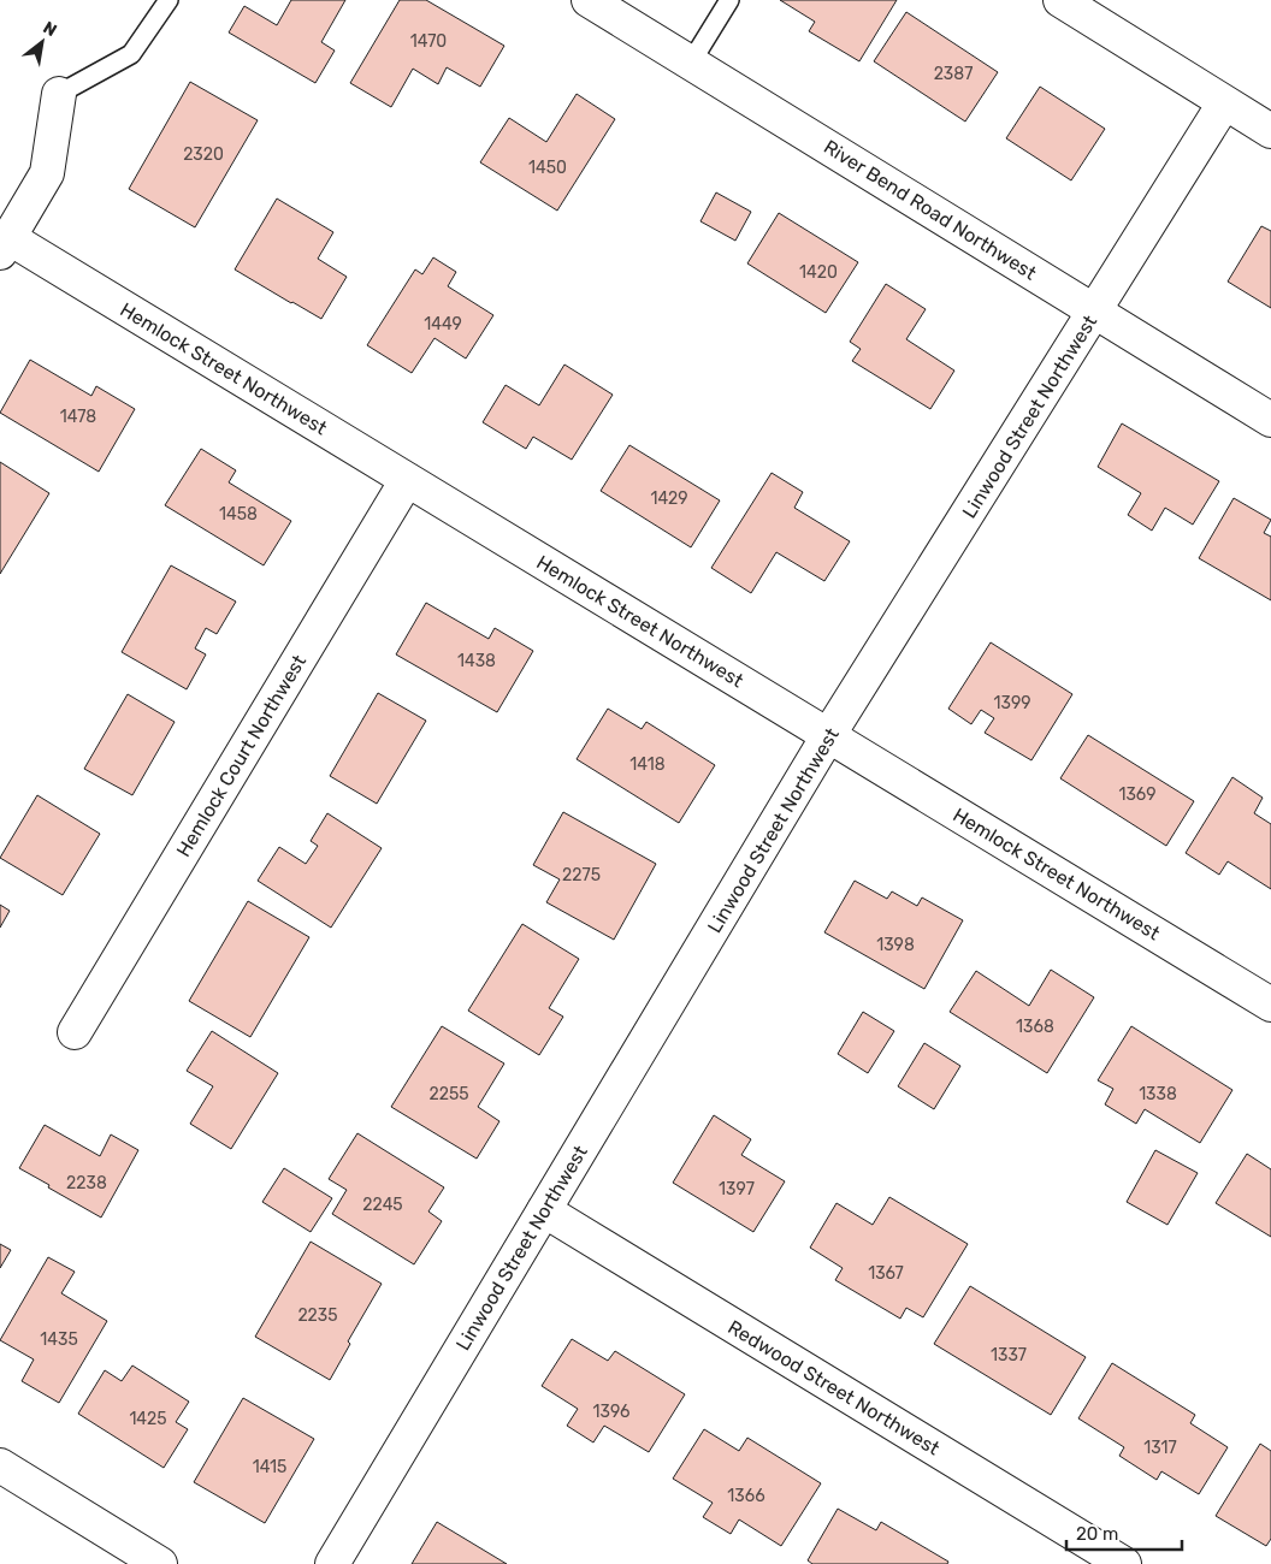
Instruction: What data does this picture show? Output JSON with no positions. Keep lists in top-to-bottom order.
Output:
{
  "streets": {
    "street": [
      "River Bend Road Northwest",
      "Hemlock Street Northwest",
      "Linwood Street Northwest",
      "Hemlock Court Northwest",
      "Redwood Street Northwest"
    ]
  },
  "crossings": [
    ["River Bend Road Northwest", "Linwood Street Northwest"],
    ["Hemlock Street Northwest", "Linwood Street Northwest"],
    ["Hemlock Street Northwest", "Hemlock Court Northwest"],
    ["Linwood Street Northwest", "Redwood Street Northwest"]
  ],
  "house_numbers": [
    "1470",
    "2387",
    "2320",
    "1450",
    "1420",
    "1449",
    "1478",
    "1429",
    "1458",
    "1438",
    "1399",
    "1418",
    "1369",
    "2275",
    "1398",
    "1368",
    "2255",
    "1338",
    "2238",
    "1397",
    "2245",
    "1367",
    "2235",
    "1435",
    "1337",
    "1396",
    "1425",
    "1317",
    "1415",
    "1366"
  ],
  "scale_bar": "20 m",
  "north": "top right"
}
